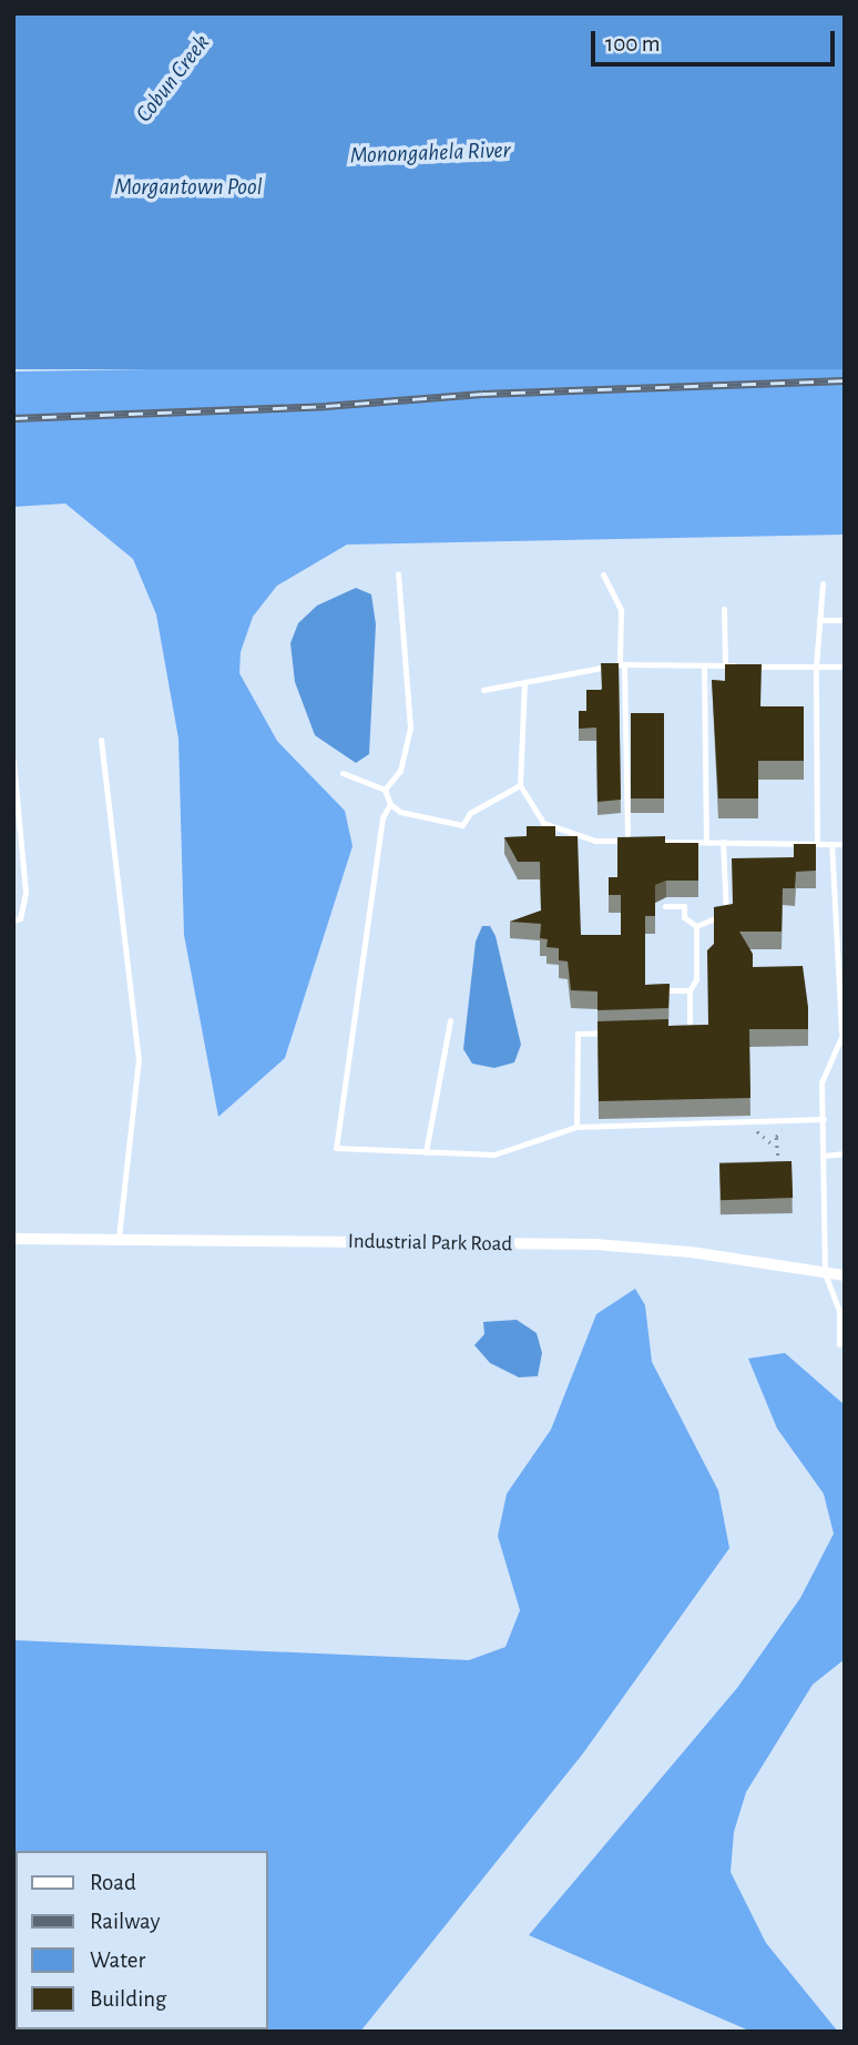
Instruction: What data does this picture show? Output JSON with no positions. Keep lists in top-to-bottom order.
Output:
{
  "streets": {
    "street": ["Industrial Park Road"]
  },
  "water": ["Cobun Creek", "Monongahela River", "Morgantown Pool"],
  "legend": [
    "Road",
    "Railway",
    "Water",
    "Building"
  ],
  "scale_bar": "100 m"
}
